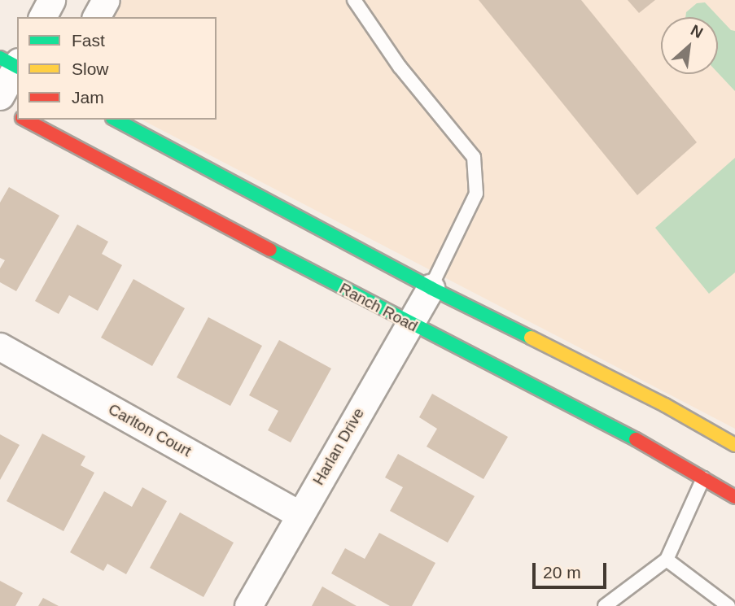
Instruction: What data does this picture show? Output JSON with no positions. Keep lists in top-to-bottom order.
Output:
{
  "streets": {
    "main road": ["Ranch Road"],
    "street": ["Carlton Court", "Harlan Drive"]
  },
  "crossings": [
    ["Ranch Road", "Harlan Drive"],
    ["Carlton Court", "Harlan Drive"]
  ],
  "legend": ["Fast", "Slow", "Jam"],
  "scale_bar": "20 m",
  "north": "top right"
}
